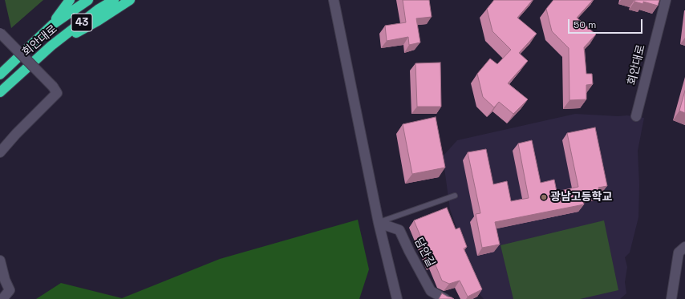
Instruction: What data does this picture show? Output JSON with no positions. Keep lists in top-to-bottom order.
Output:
{
  "streets": {
    "highway": ["43", "회안대로"],
    "street": ["담안길"]
  },
  "places": ["광남고등학교"],
  "scale_bar": "50 m"
}
